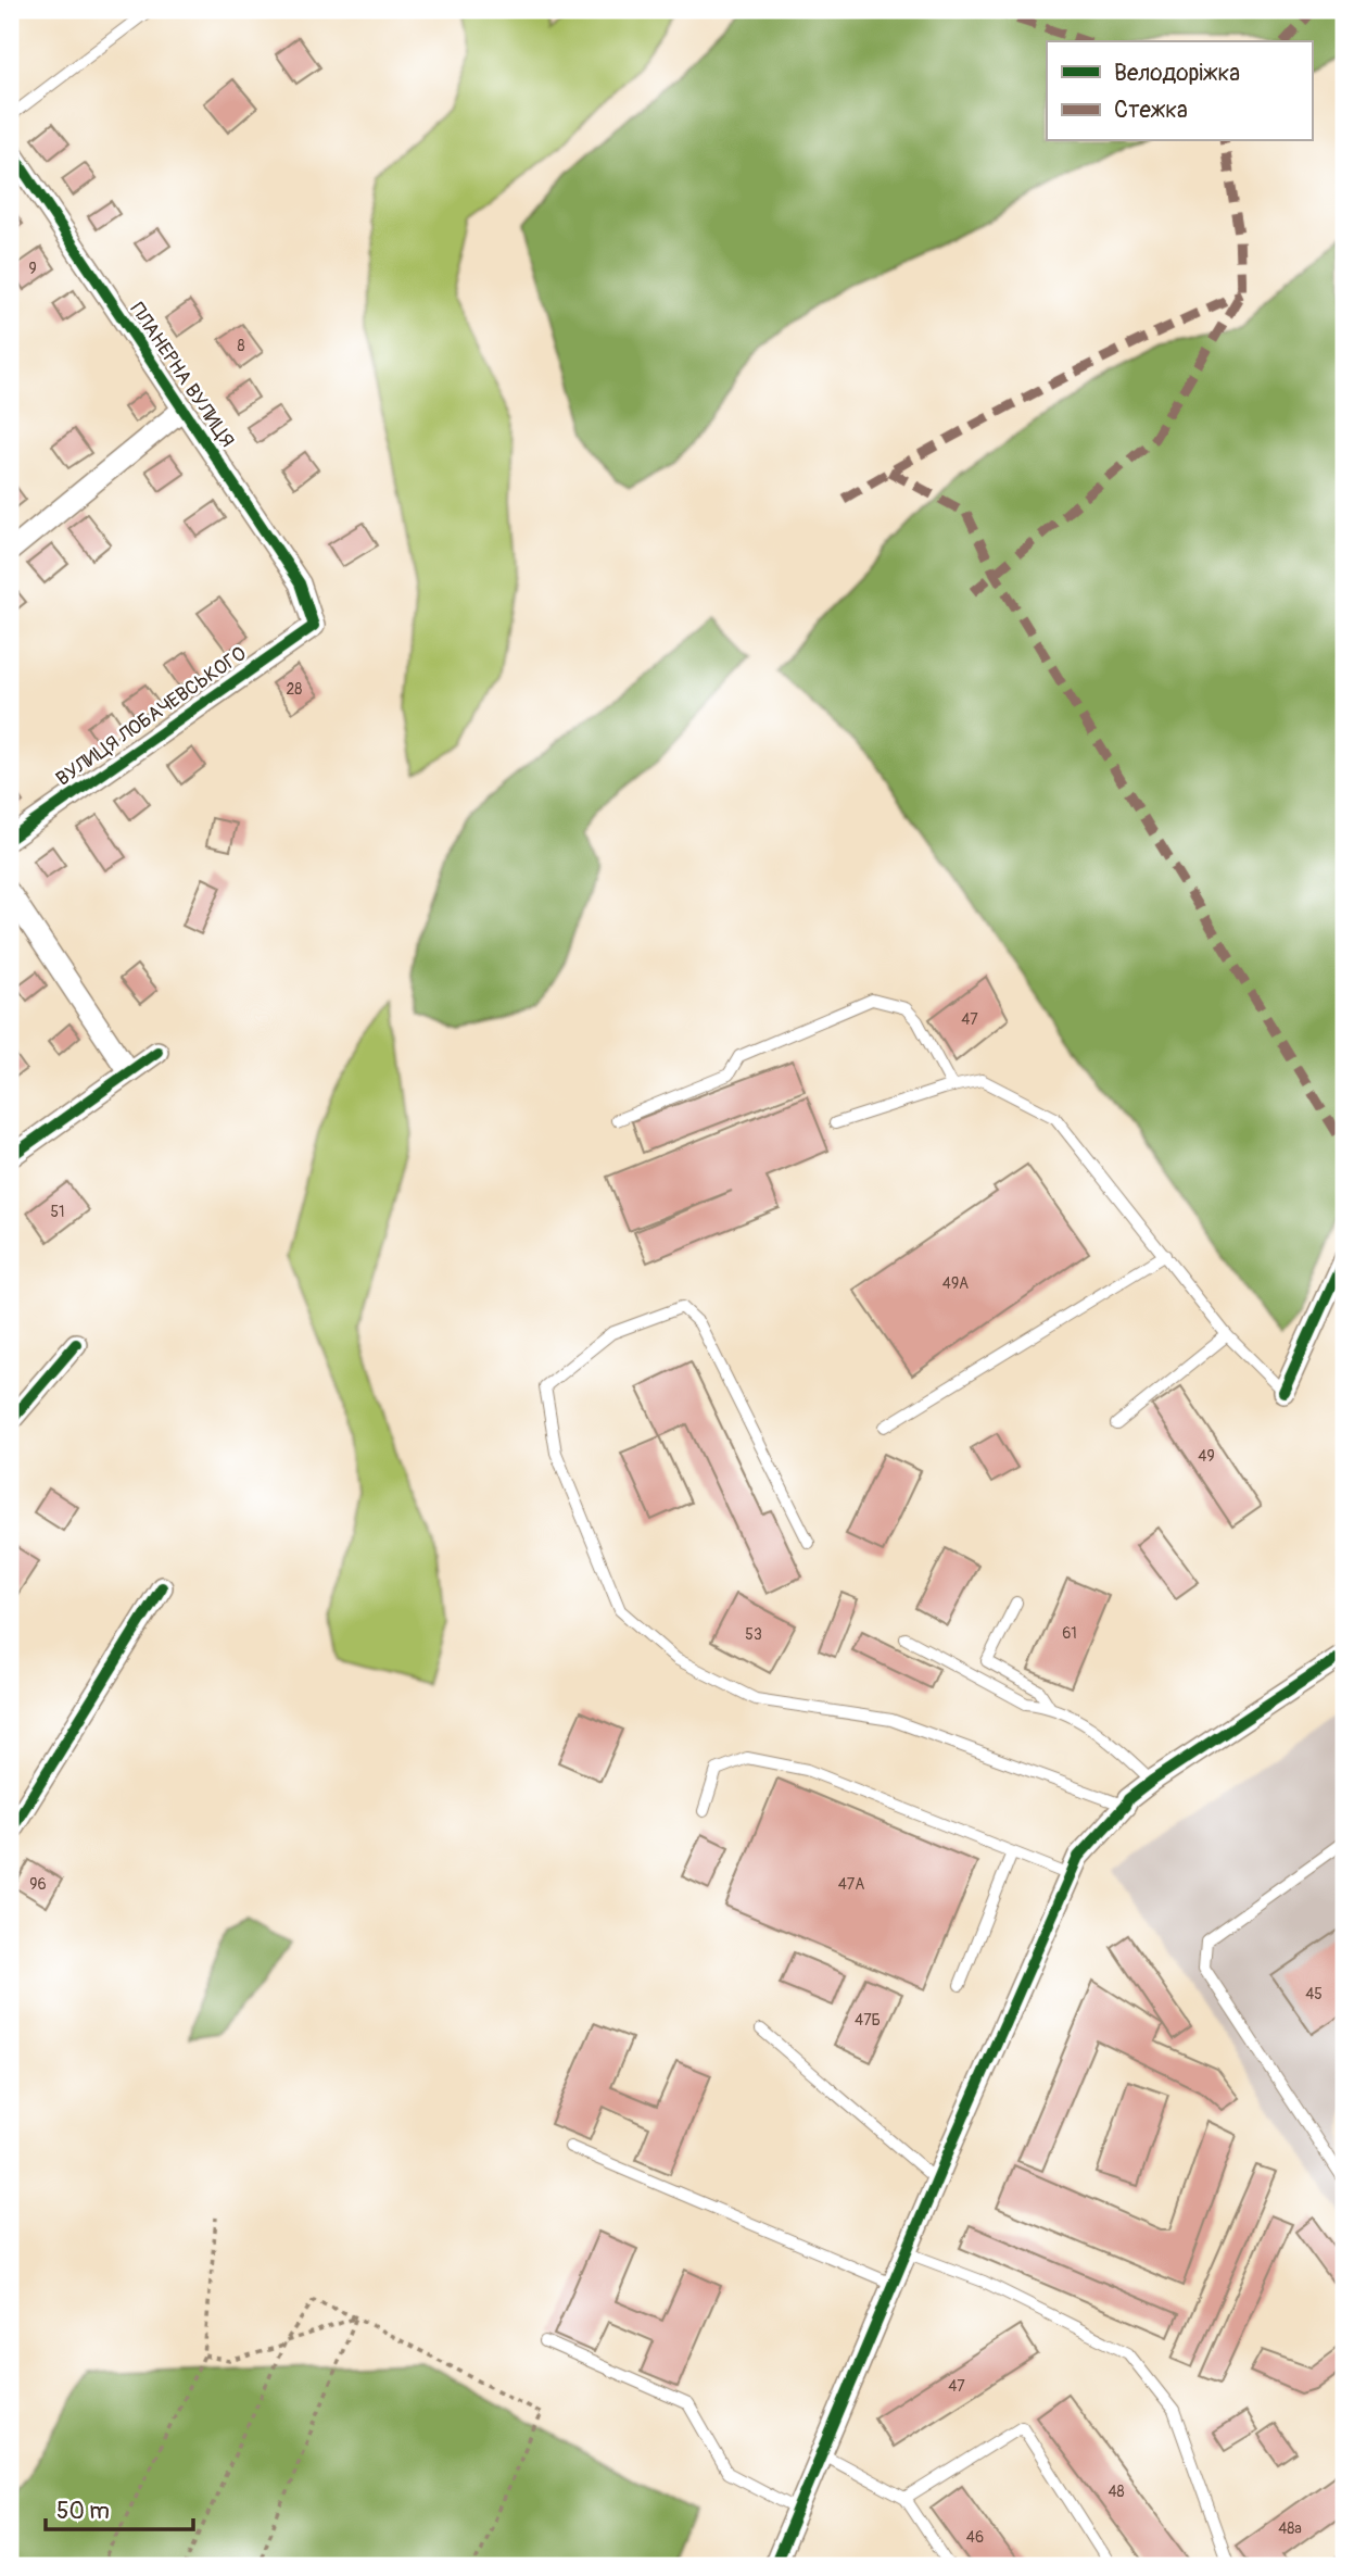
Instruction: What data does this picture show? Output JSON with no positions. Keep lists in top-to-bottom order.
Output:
{
  "streets": {
    "street": ["ПЛАНЕРНА ВУЛИЦЯ", "ВУЛИЦЯ ЛОБАЧЕВСЬКОГО"]
  },
  "crossings": [
    ["ПЛАНЕРНА ВУЛИЦЯ", "ВУЛИЦЯ ЛОБАЧЕВСЬКОГО"]
  ],
  "house_numbers": [
    "9",
    "8",
    "28",
    "47",
    "51",
    "49А",
    "49",
    "61",
    "53",
    "96",
    "47А",
    "45",
    "47Б",
    "47",
    "48",
    "48а",
    "46"
  ],
  "legend": ["Велодоріжка", "Стежка"],
  "scale_bar": "50 m"
}
